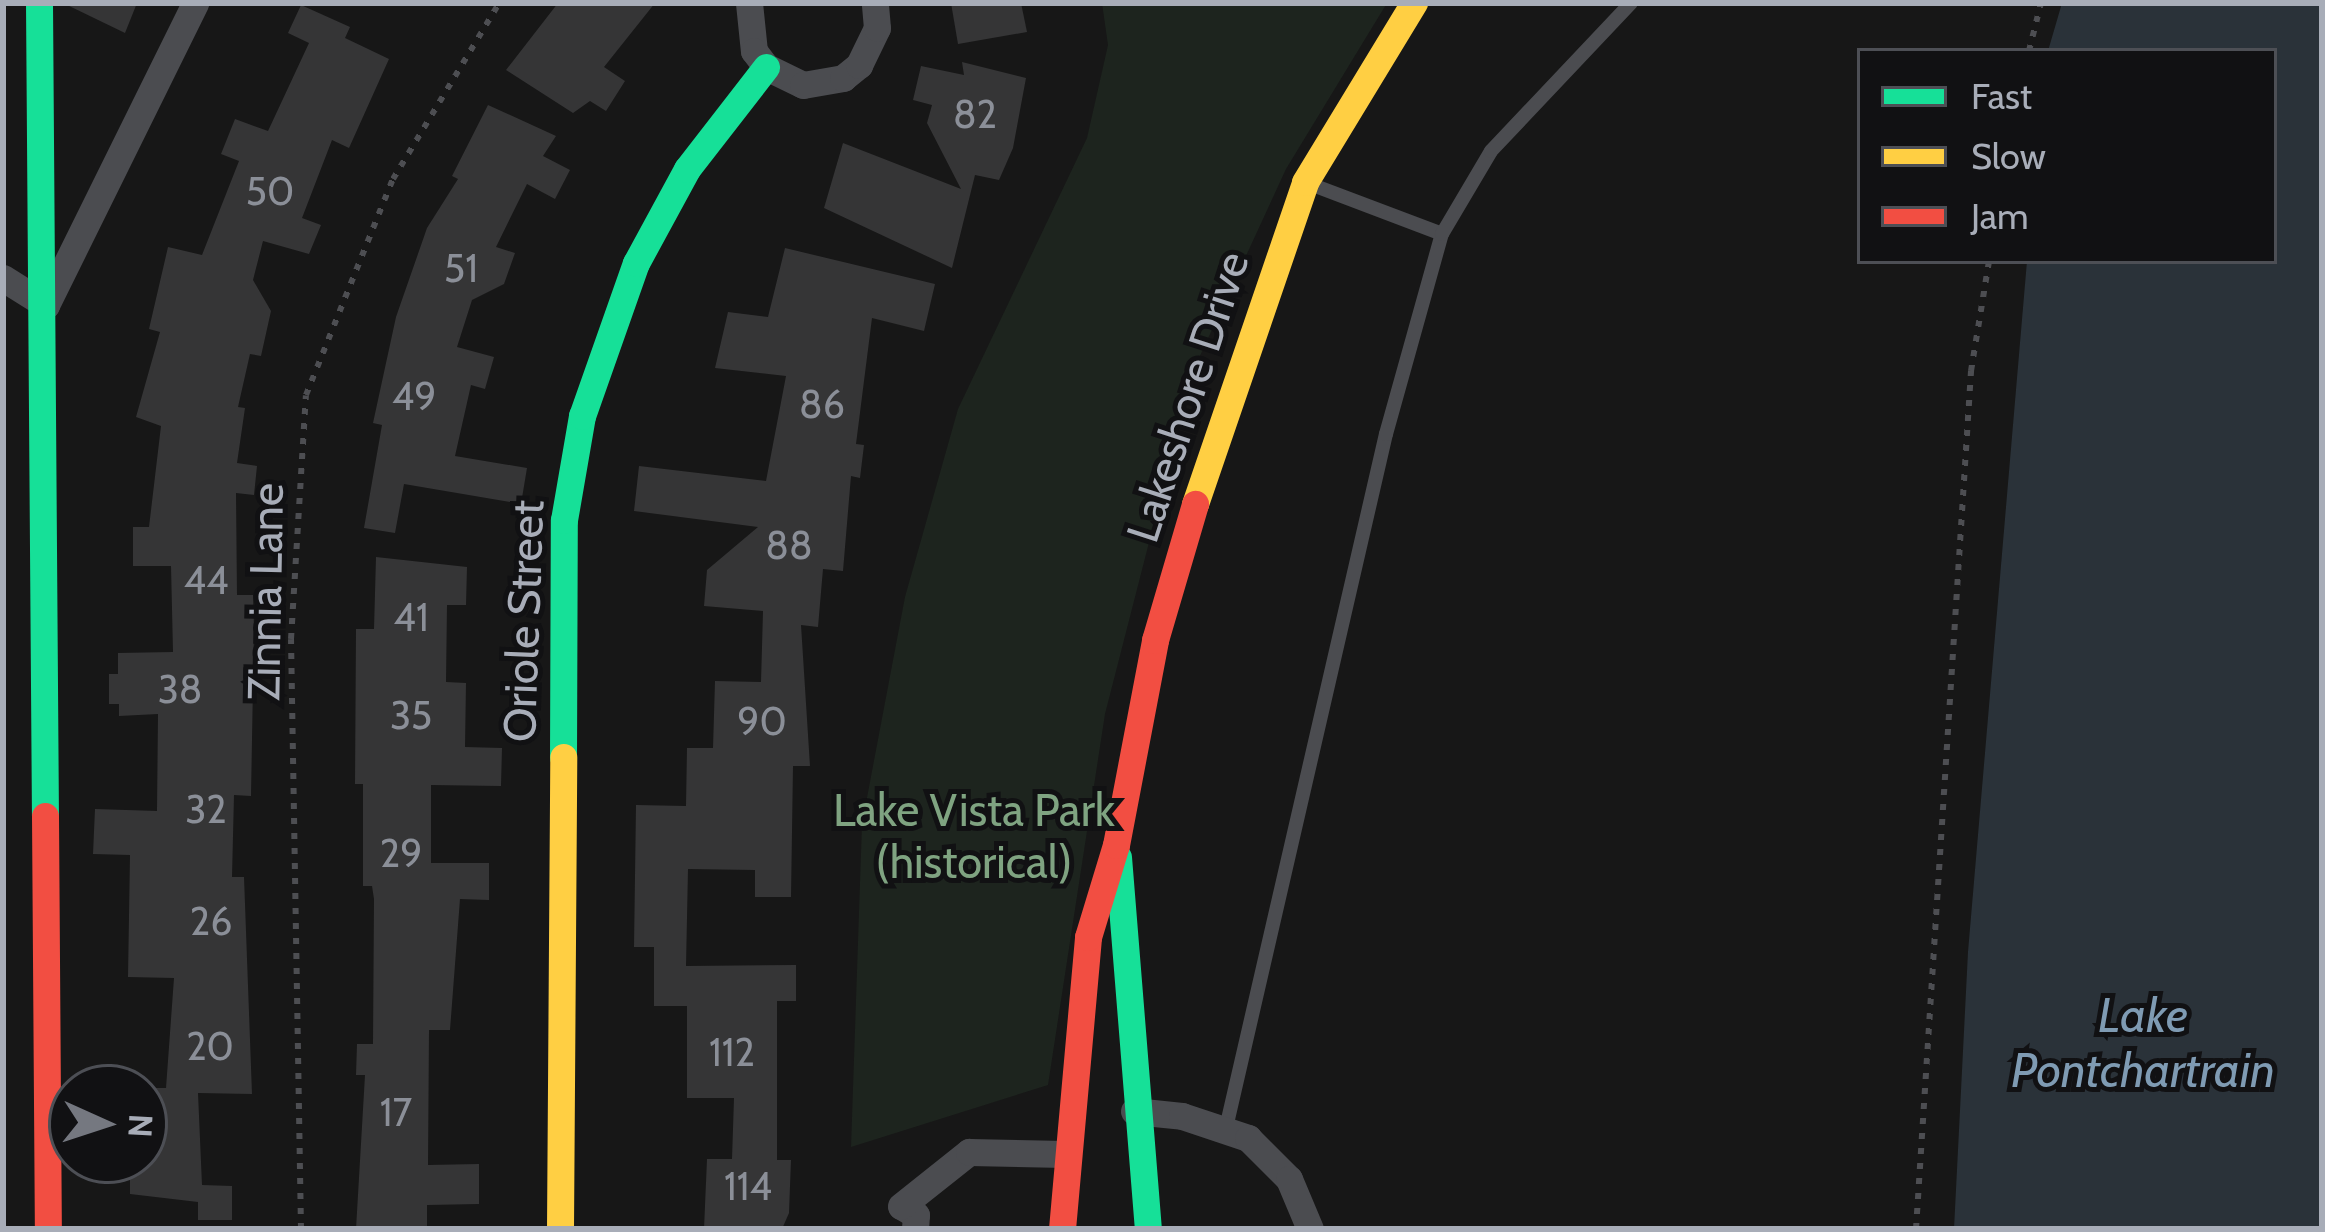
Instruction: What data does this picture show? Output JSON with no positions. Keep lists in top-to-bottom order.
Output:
{
  "streets": {
    "street": ["Lakeshore Drive", "Oriole Street"],
    "path": ["Zinnia Lane"]
  },
  "water": ["Lake Pontchartrain"],
  "parks": ["Lake Vista Park (historical)"],
  "house_numbers": [
    "82",
    "50",
    "51",
    "49",
    "86",
    "88",
    "44",
    "41",
    "38",
    "35",
    "90",
    "32",
    "29",
    "26",
    "20",
    "112",
    "17",
    "114"
  ],
  "legend": ["Fast", "Slow", "Jam"],
  "north": "right"
}
